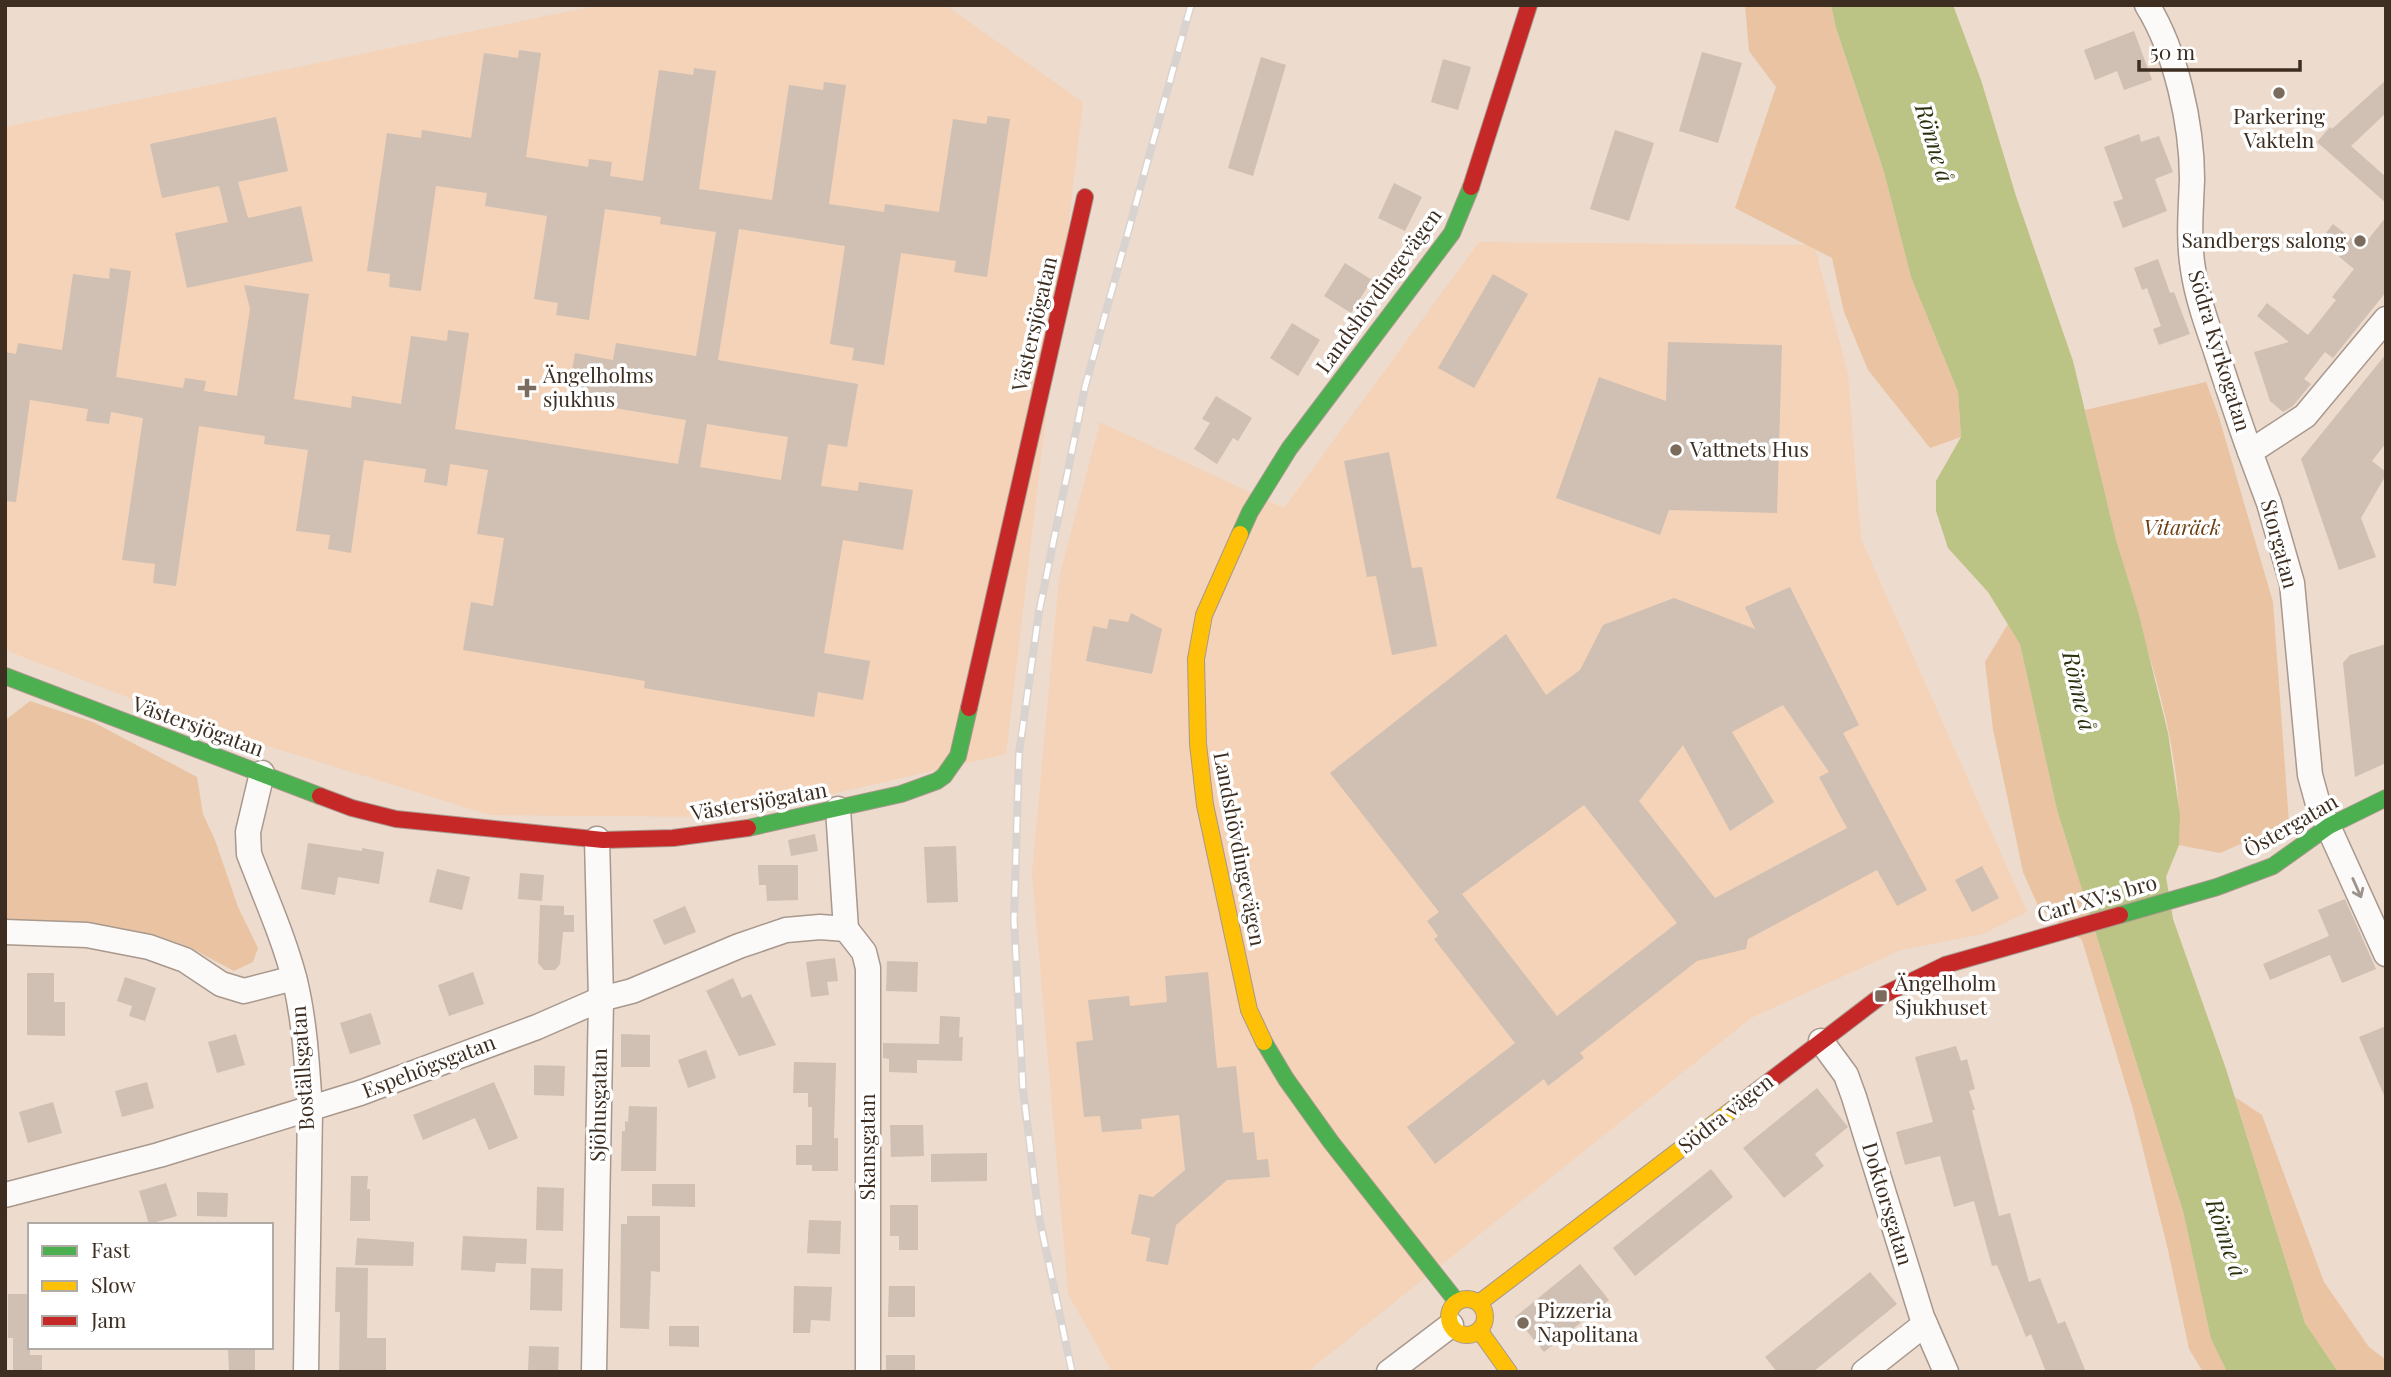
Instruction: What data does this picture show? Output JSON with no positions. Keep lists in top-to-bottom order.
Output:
{
  "streets": {
    "street": [
      "Landshövdingevägen",
      "Västersjögatan",
      "Södra Kyrkogatan",
      "Storgatan",
      "Östergatan",
      "Carl XV:s bro",
      "Espehögsgatan",
      "Boställsgatan",
      "Sjöhusgatan",
      "Södra vägen",
      "Skansgatan",
      "Doktorsgatan"
    ]
  },
  "crossings": [
    ["Landshövdingevägen", "Södra vägen"],
    ["Västersjögatan", "Boställsgatan"],
    ["Västersjögatan", "Sjöhusgatan"],
    ["Södra Kyrkogatan", "Storgatan"],
    ["Storgatan", "Östergatan"],
    ["Östergatan", "Carl XV:s bro"],
    ["Carl XV:s bro", "Södra vägen"],
    ["Espehögsgatan", "Boställsgatan"],
    ["Espehögsgatan", "Sjöhusgatan"],
    ["Espehögsgatan", "Skansgatan"],
    ["Södra vägen", "Doktorsgatan"]
  ],
  "water": ["Rönne å"],
  "parks": ["Vitaräck"],
  "places": {
    "other": [
      "Parkering Vakteln",
      "Sandbergs salong",
      "Vattnets Hus",
      "Pizzeria Napolitana"
    ],
    "health": ["Ängelholms sjukhus"],
    "transit": ["Ängelholm Sjukhuset"]
  },
  "legend": ["Fast", "Slow", "Jam"],
  "scale_bar": "50 m"
}
